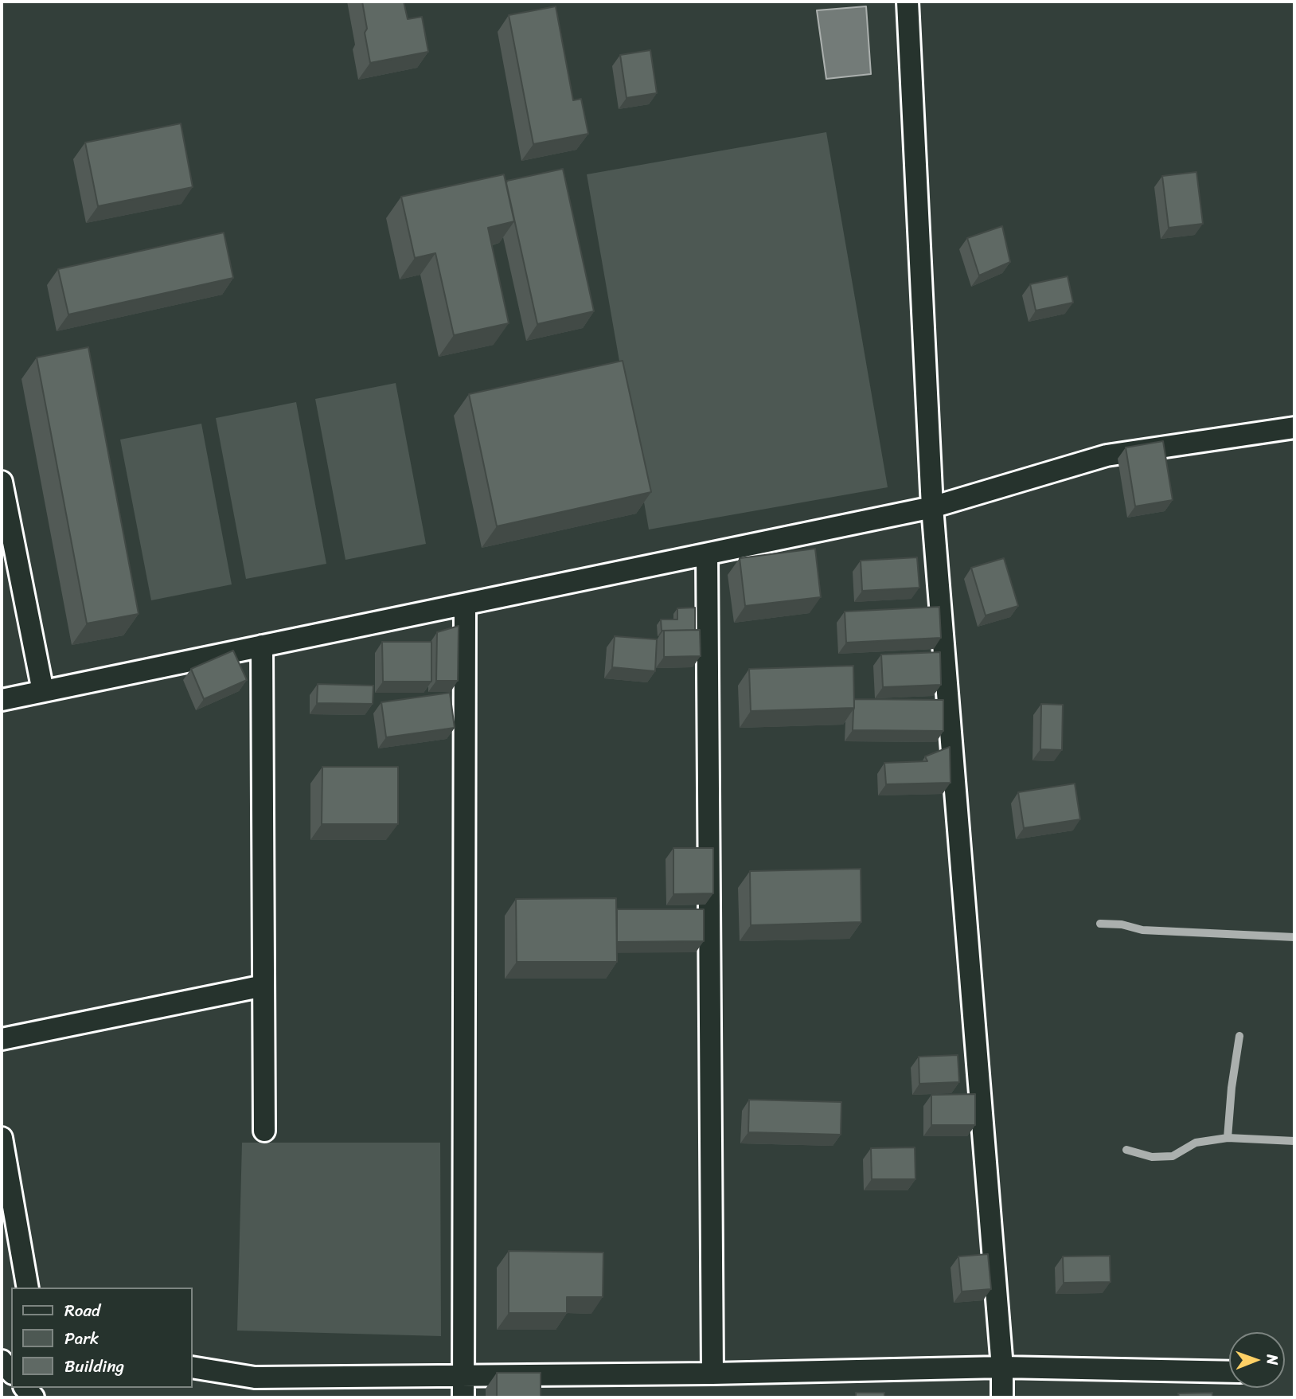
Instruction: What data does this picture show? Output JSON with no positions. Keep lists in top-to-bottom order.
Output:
{
  "legend": ["Road", "Park", "Building"],
  "north": "right"
}
